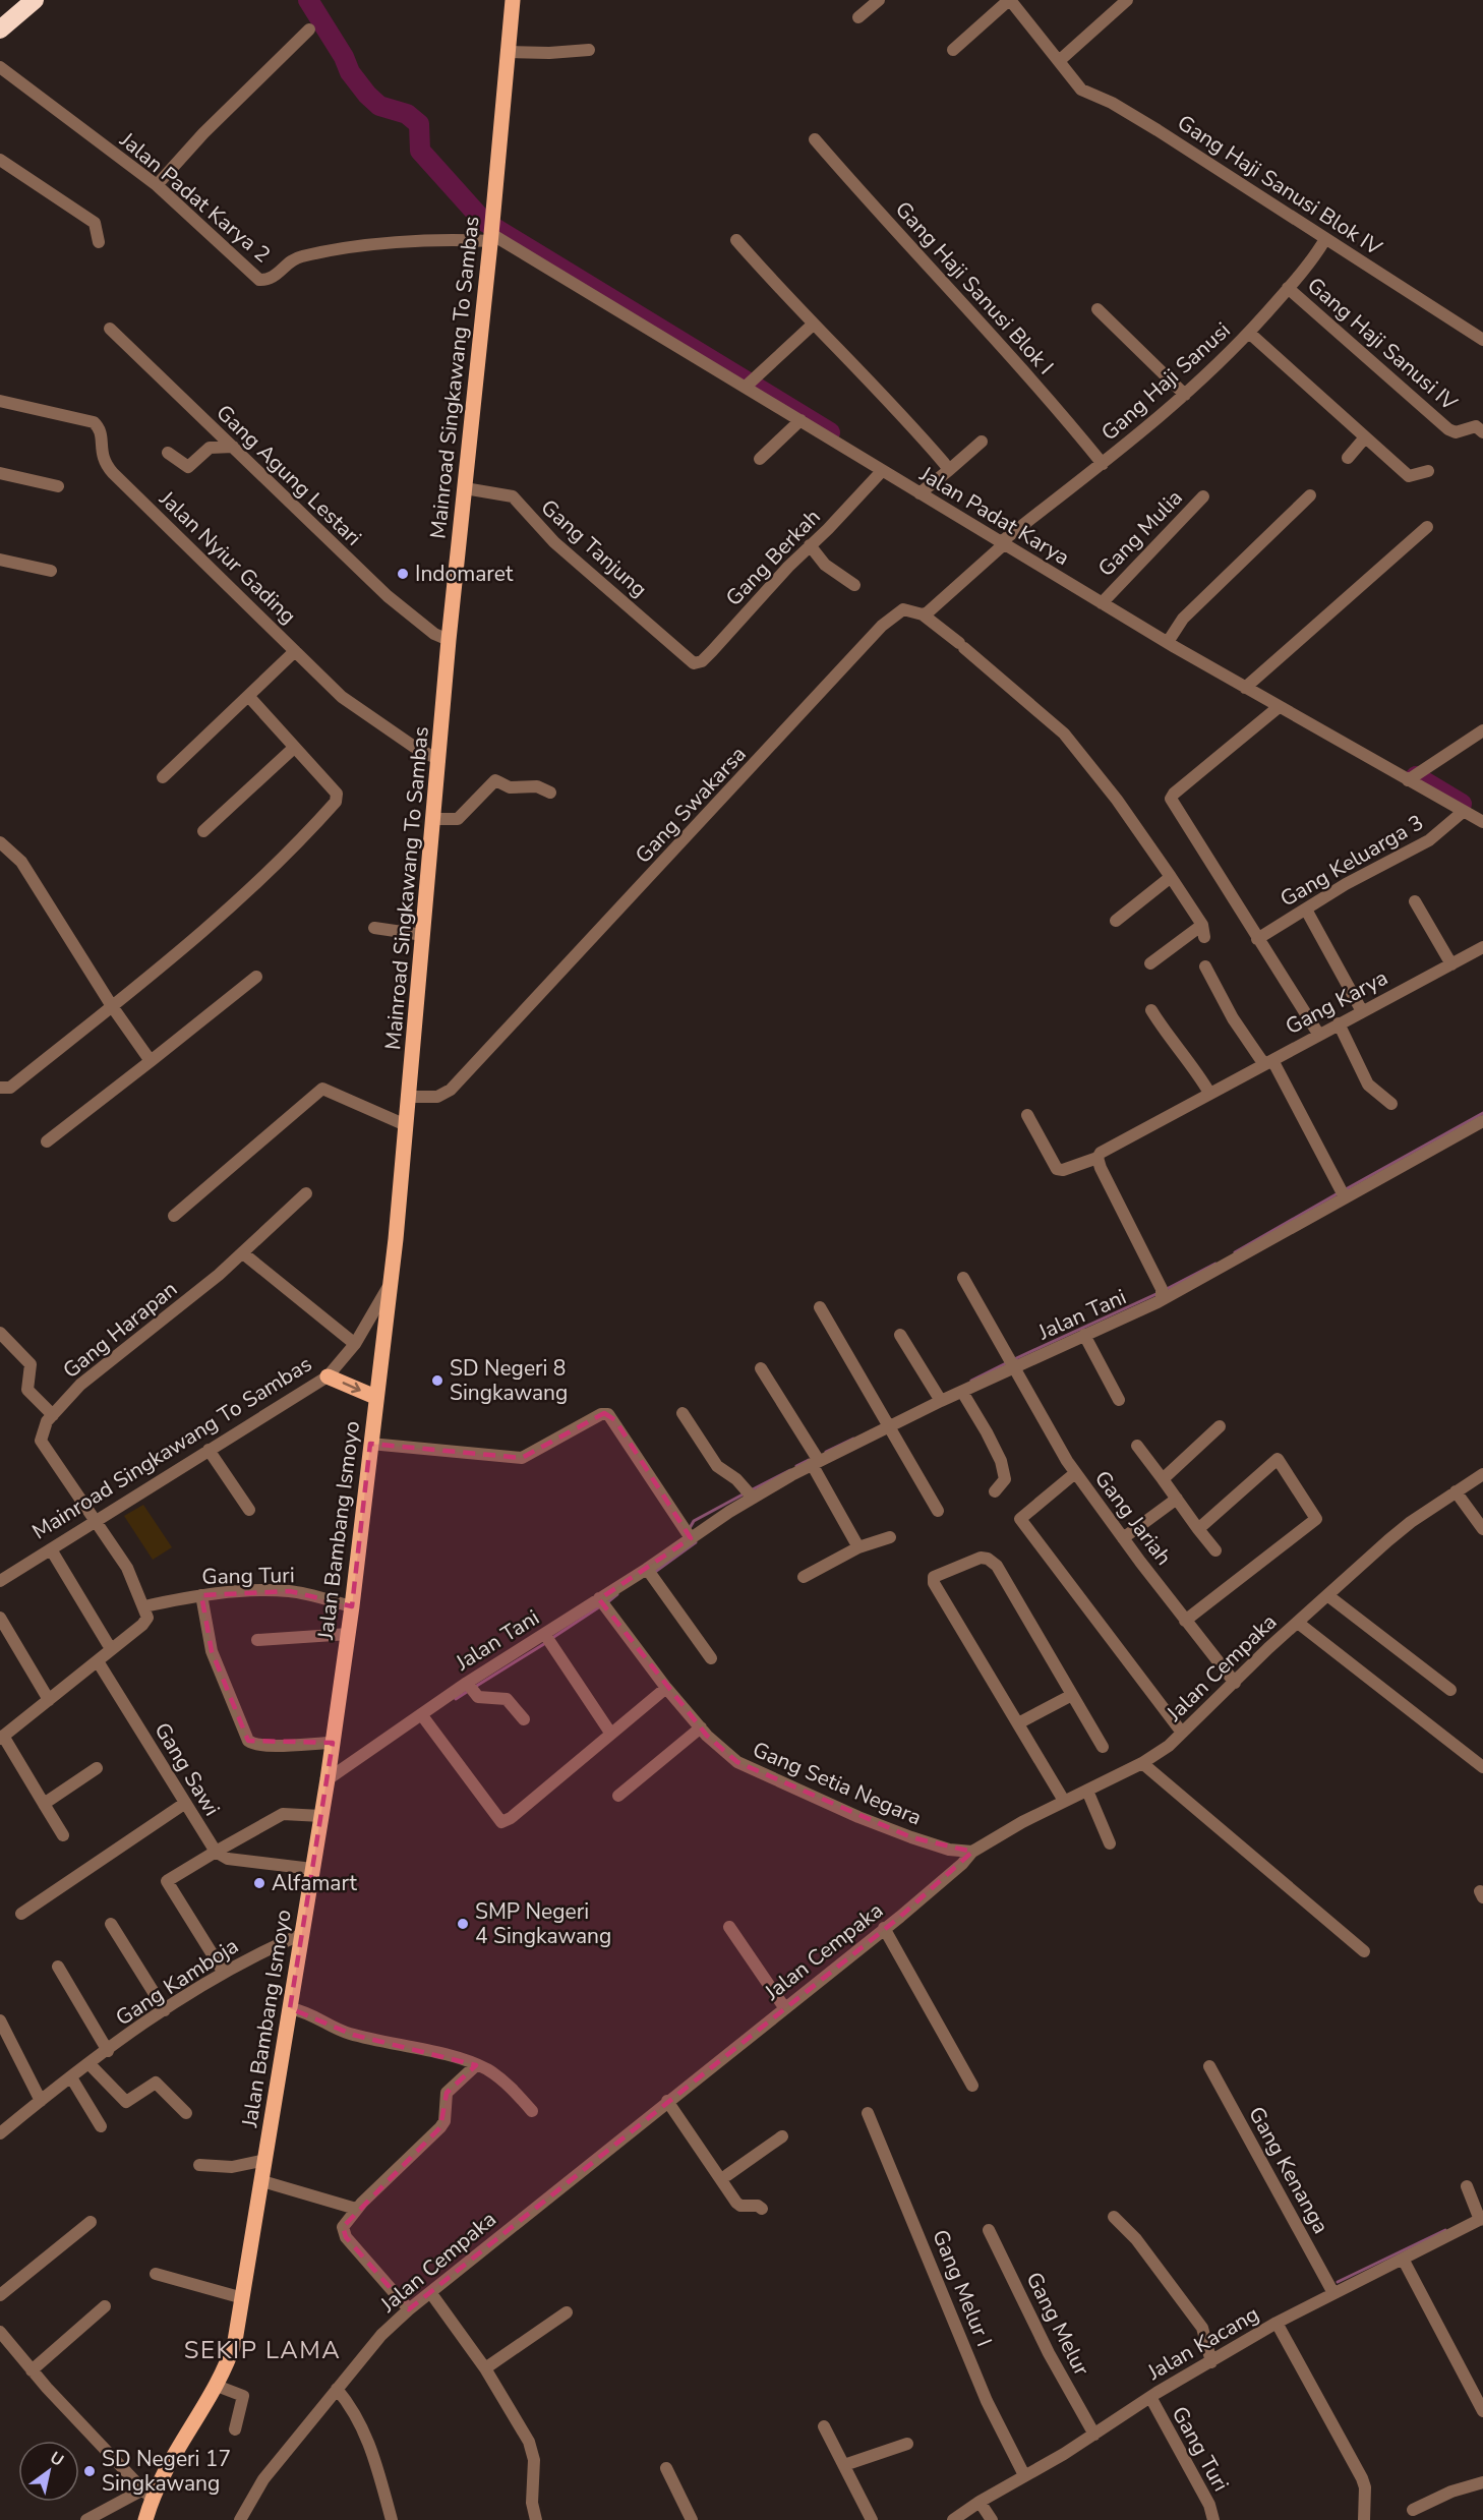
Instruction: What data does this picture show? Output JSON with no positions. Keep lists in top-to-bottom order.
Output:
{
  "streets": {
    "main road": ["Mainroad Singkawang To Sambas", "Jalan Bambang Ismoyo"],
    "street": [
      "Gang Haji Sanusi Blok IV",
      "Jalan Padat Karya 2",
      "Gang Haji Sanusi Blok I",
      "Gang Haji Sanusi IV",
      "Gang Haji Sanusi",
      "Gang Agung Lestari",
      "Jalan Padat Karya",
      "Gang Mulia",
      "Gang Tanjung",
      "Jalan Nyiur Gading",
      "Gang Berkah",
      "Gang Swakarsa",
      "Gang Keluarga 3",
      "Gang Karya",
      "Jalan Tani",
      "Gang Harapan",
      "Gang Jariah",
      "Gang Turi",
      "Jalan Cempaka",
      "Gang Sawi",
      "Gang Setia Negara",
      "Gang Kamboja",
      "Gang Kenanga",
      "Gang Melur I",
      "Gang Melur",
      "Jalan Kacang"
    ]
  },
  "crossings": [
    ["Gang Haji Sanusi Blok IV", "Gang Haji Sanusi"],
    ["Jalan Padat Karya 2", "Mainroad Singkawang To Sambas"],
    ["Jalan Padat Karya 2", "Jalan Padat Karya"],
    ["Gang Haji Sanusi Blok I", "Gang Haji Sanusi"],
    ["Gang Haji Sanusi IV", "Gang Haji Sanusi"],
    ["Mainroad Singkawang To Sambas", "Gang Agung Lestari"],
    ["Mainroad Singkawang To Sambas", "Jalan Padat Karya"],
    ["Mainroad Singkawang To Sambas", "Gang Tanjung"],
    ["Mainroad Singkawang To Sambas", "Jalan Nyiur Gading"],
    ["Mainroad Singkawang To Sambas", "Gang Swakarsa"],
    ["Mainroad Singkawang To Sambas", "Gang Harapan"],
    ["Mainroad Singkawang To Sambas", "Jalan Bambang Ismoyo"],
    ["Gang Haji Sanusi", "Jalan Padat Karya"],
    ["Jalan Padat Karya", "Gang Mulia"],
    ["Jalan Padat Karya", "Gang Berkah"],
    ["Jalan Padat Karya", "Gang Keluarga 3"],
    ["Gang Tanjung", "Gang Berkah"],
    ["Jalan Tani", "Gang Jariah"],
    ["Jalan Tani", "Jalan Bambang Ismoyo"],
    ["Jalan Tani", "Gang Setia Negara"],
    ["Gang Jariah", "Jalan Cempaka"],
    ["Jalan Bambang Ismoyo", "Gang Turi"],
    ["Jalan Bambang Ismoyo", "Gang Kamboja"],
    ["Gang Turi", "Jalan Kacang"],
    ["Jalan Cempaka", "Gang Setia Negara"],
    ["Gang Kenanga", "Jalan Kacang"],
    ["Gang Melur I", "Jalan Kacang"],
    ["Gang Melur", "Jalan Kacang"]
  ],
  "districts": ["SEKIP LAMA"],
  "places": [
    "Indomaret",
    "SD Negeri 8 Singkawang",
    "Alfamart",
    "SMP Negeri 4 Singkawang",
    "SD Negeri 17 Singkawang"
  ],
  "north": "top right"
}
